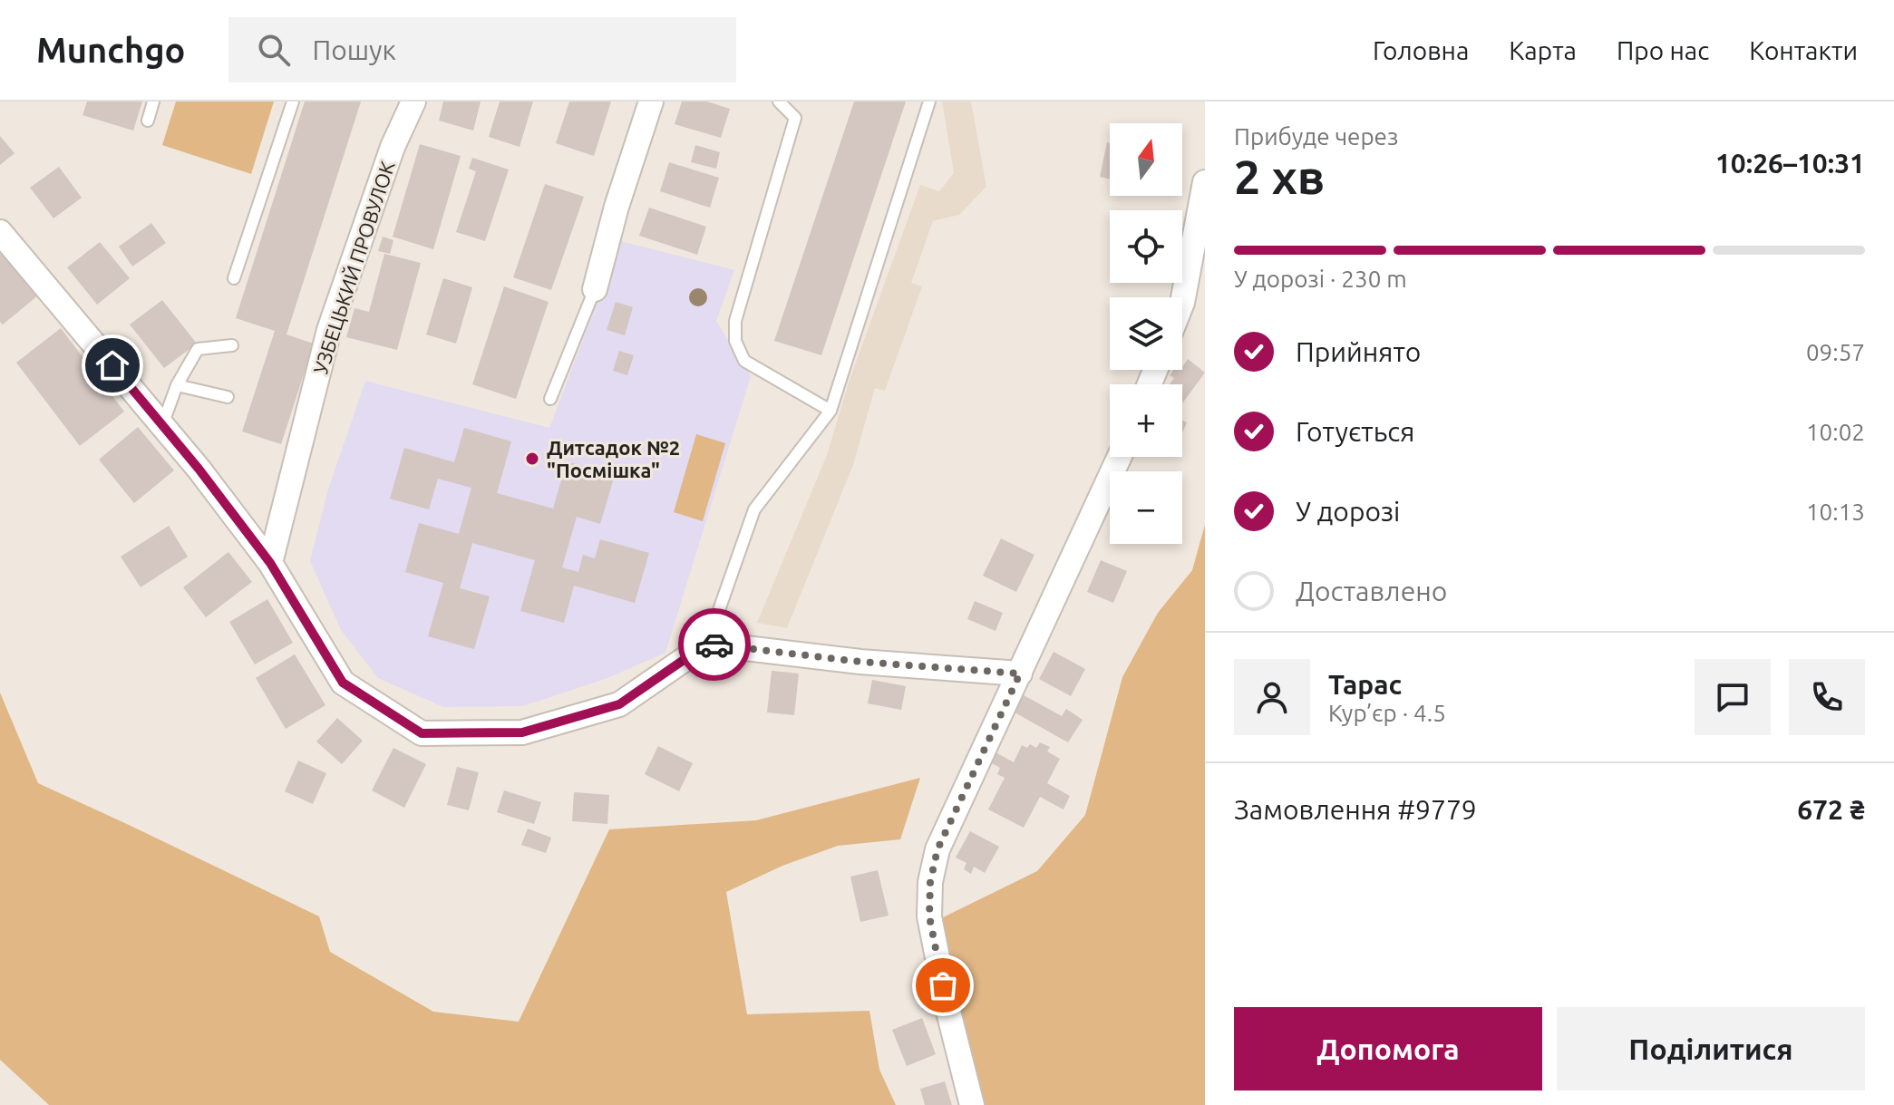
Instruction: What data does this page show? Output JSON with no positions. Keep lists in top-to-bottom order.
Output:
{
  "streets": {
    "street": ["УЗБЕЦЬКИЙ ПРОВУЛОК"]
  },
  "places": ["Дитсадок №2 \"Посмішка\""],
  "north": "top",
  "page": {
    "header": "Munchgo",
    "search": "Пошук",
    "nav": [
      "Головна",
      "Карта",
      "Про нас",
      "Контакти"
    ],
    "heading": ["2 хв", "Прибуде через", "10:26–10:31"],
    "panel": [
      "Тарас",
      "Кур’єр · 4.5",
      "Замовлення #9779",
      "672 ₴"
    ],
    "map_buttons": ["+", "−"],
    "bar": "У дорозі · 230 m",
    "list": [
      ["Прийнято", "09:57"],
      ["Готується", "10:02"],
      ["У дорозі", "10:13"],
      "Доставлено"
    ],
    "buttons": ["Допомога", "Поділитися"]
  }
}
